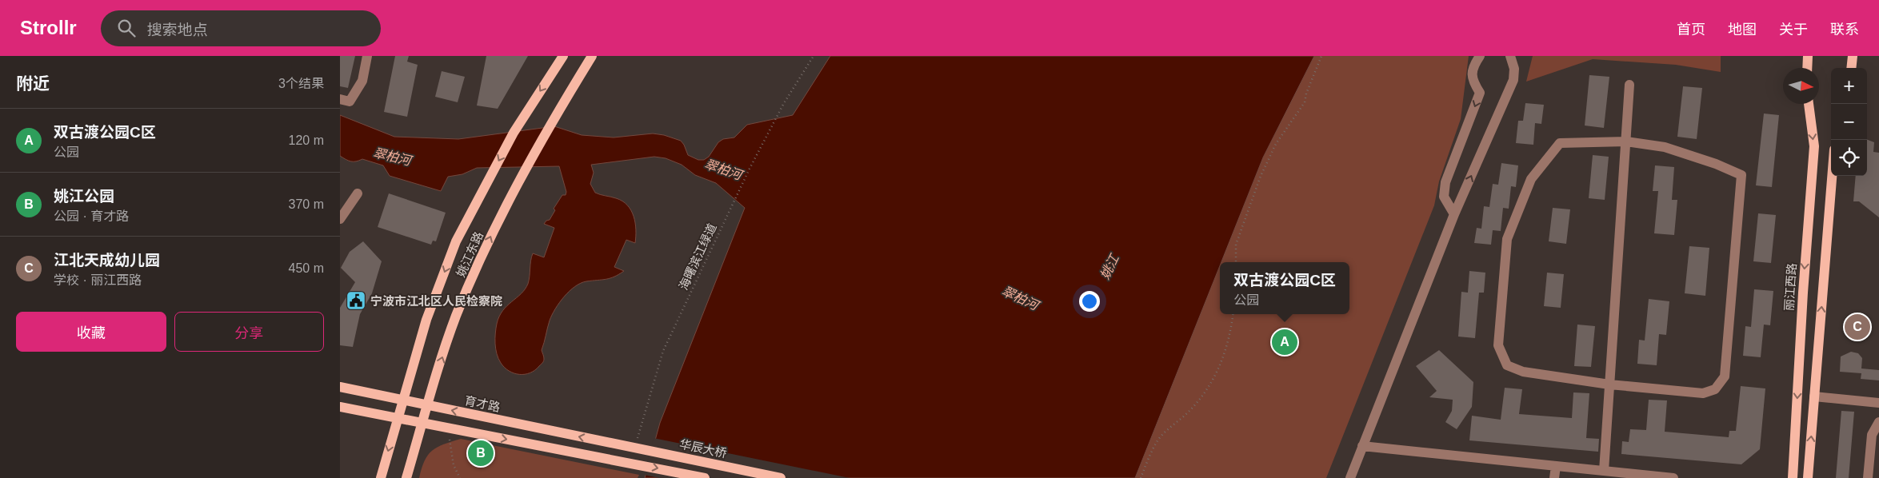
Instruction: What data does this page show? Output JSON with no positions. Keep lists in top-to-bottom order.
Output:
{
  "streets": {
    "main road": [
      "姚江东路",
      "丽江西路",
      "育才路",
      "华辰大桥"
    ],
    "path": ["海曙滨江绿道"]
  },
  "crossings": [
    ["姚江东路", "育才路"],
    ["育才路", "华辰大桥"]
  ],
  "water": ["翠柏河", "姚江"],
  "places": {
    "public building": ["宁波市江北区人民检察院"]
  },
  "north": "right",
  "page": {
    "header": "Strollr",
    "search": "搜索地点",
    "nav": [
      "首页",
      "地图",
      "关于",
      "联系"
    ],
    "heading": ["附近", "3个结果"],
    "map_buttons": ["+", "−"],
    "list": [
      {
        "mark": "A",
        "name": "双古渡公园C区",
        "note": "公园",
        "value": "120 m"
      },
      {
        "mark": "B",
        "name": "姚江公园",
        "note": "公园 · 育才路",
        "value": "370 m"
      },
      {
        "mark": "C",
        "name": "江北天成幼儿园",
        "note": "学校 · 丽江西路",
        "value": "450 m"
      }
    ],
    "popup": ["双古渡公园C区", "公园"],
    "buttons": ["收藏", "分享"],
    "pins": ["C", "A", "B"]
  }
}
